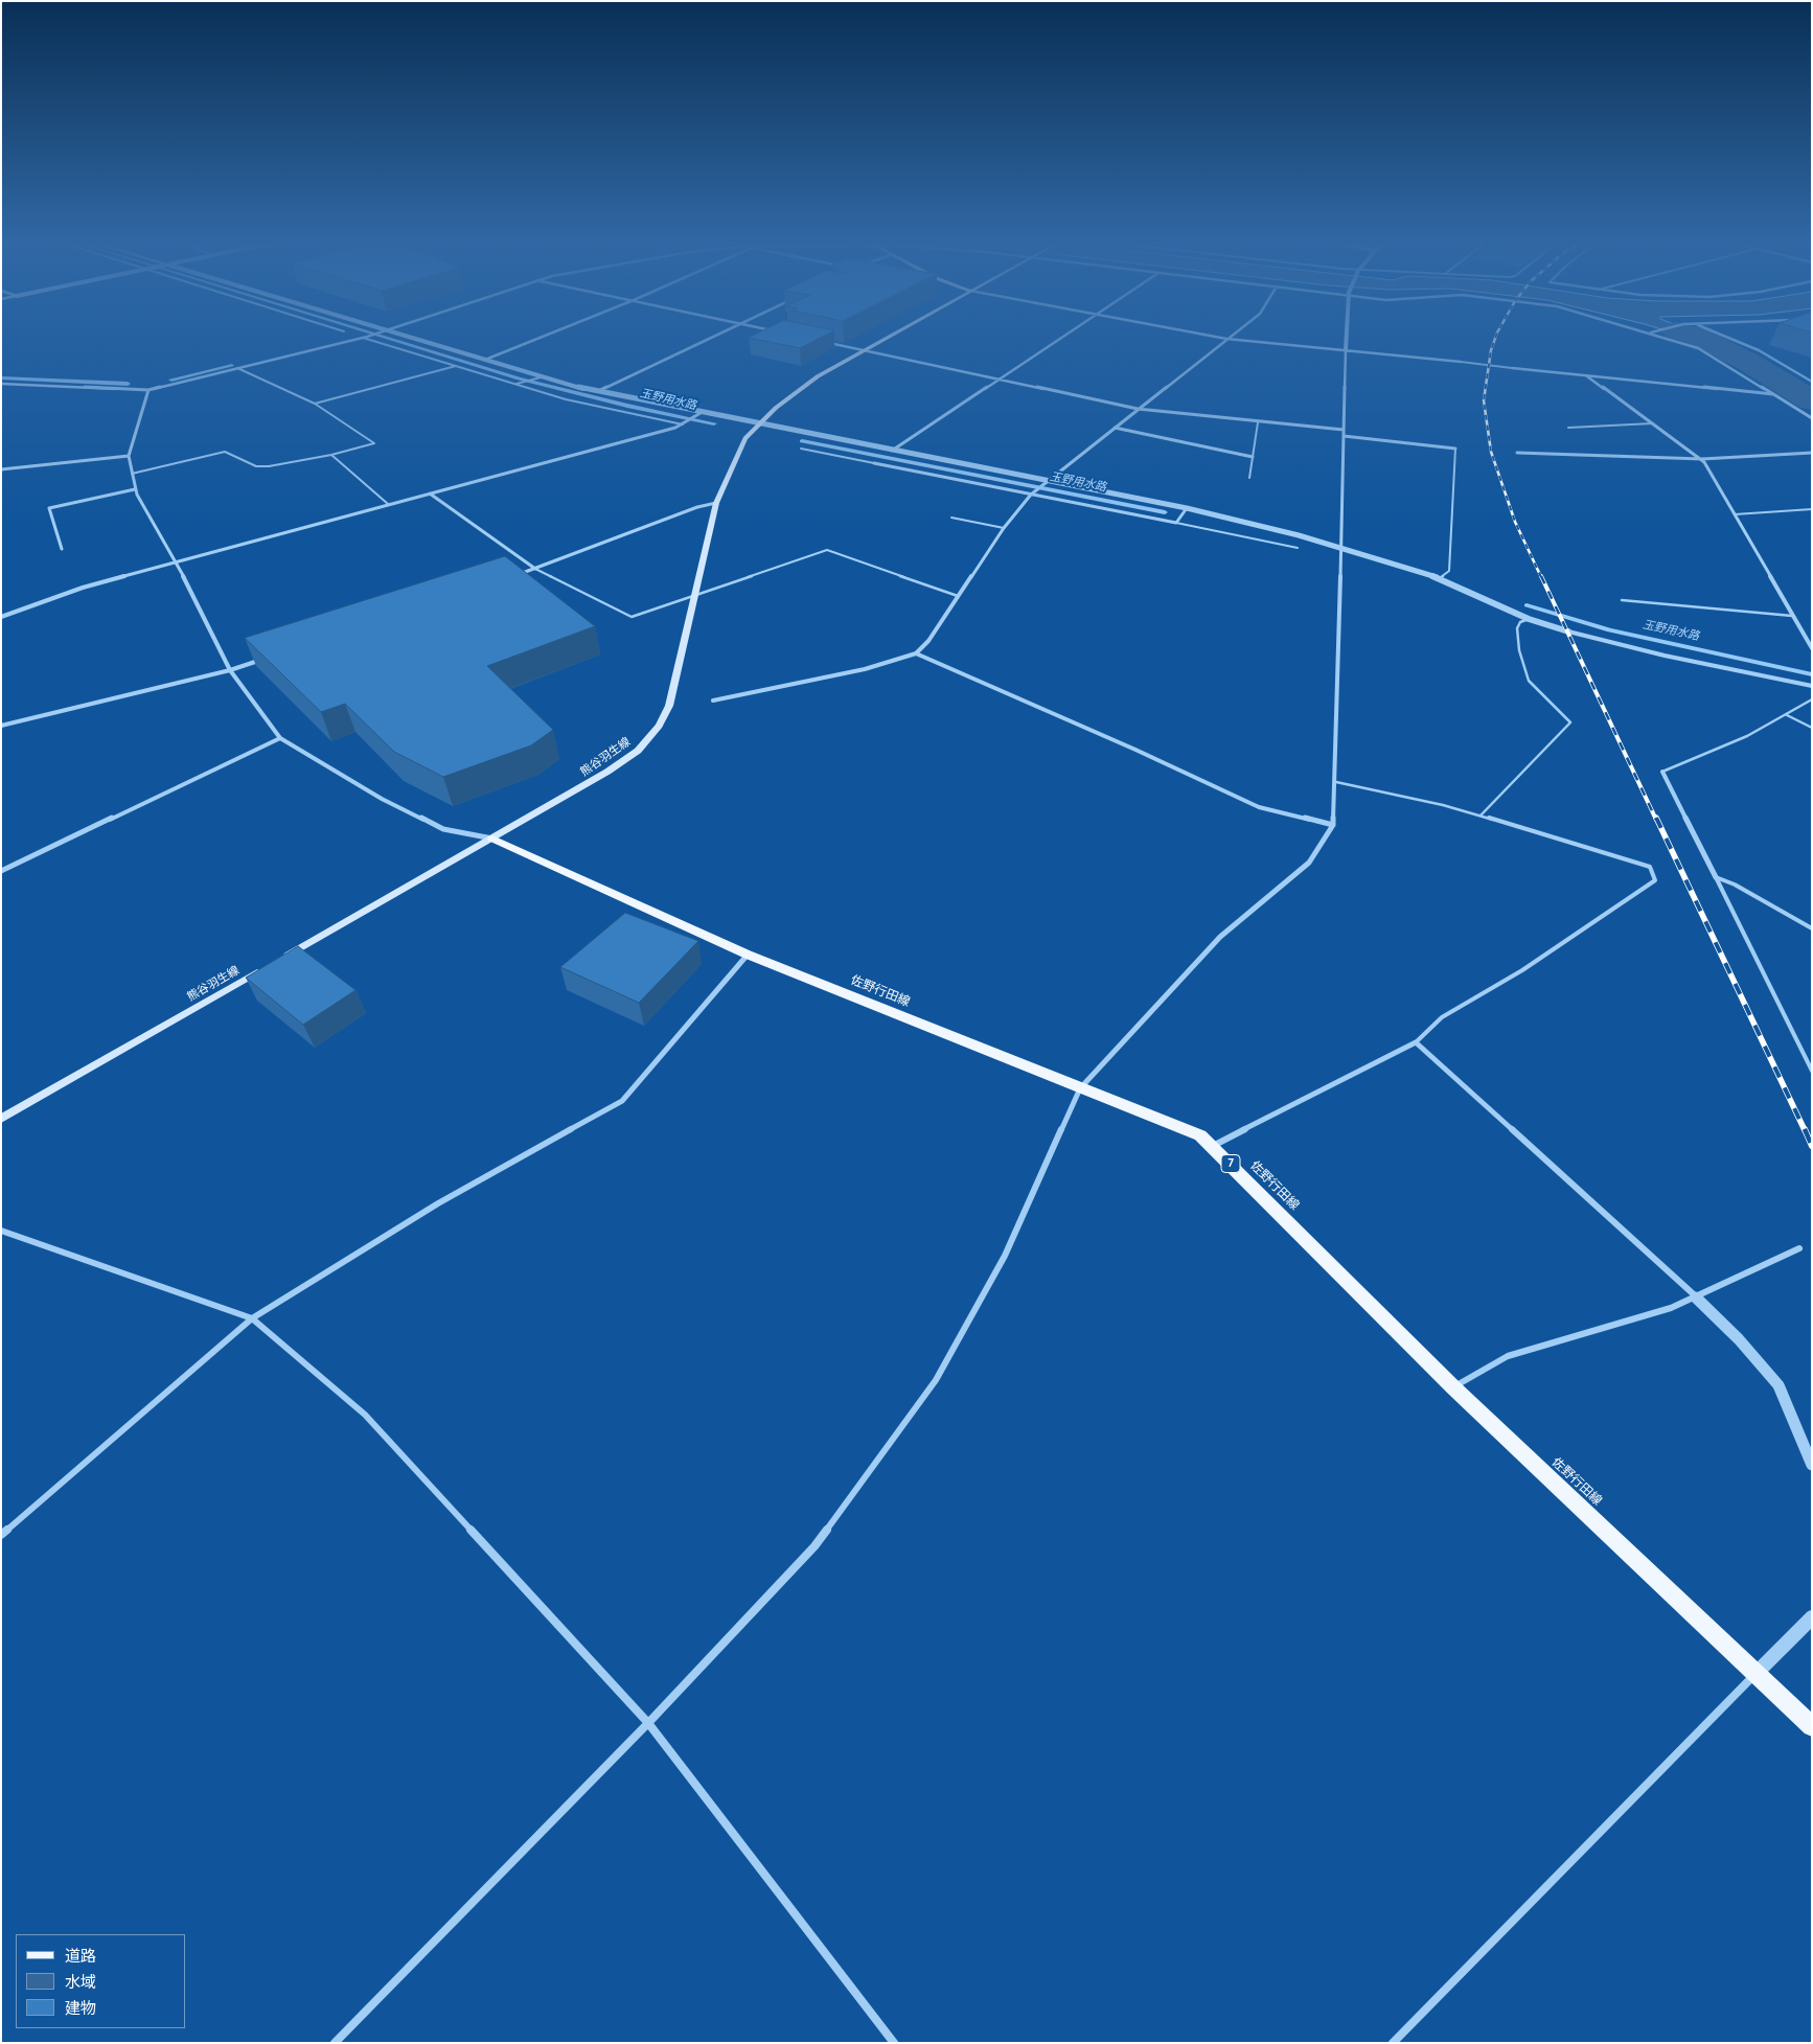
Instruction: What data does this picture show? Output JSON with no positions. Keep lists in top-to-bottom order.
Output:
{
  "streets": {
    "main road": ["熊谷羽生線", "佐野行田線", "7"]
  },
  "crossings": [
    ["熊谷羽生線", "佐野行田線"]
  ],
  "water": ["玉野用水路"],
  "legend": ["道路", "水域", "建物"]
}
